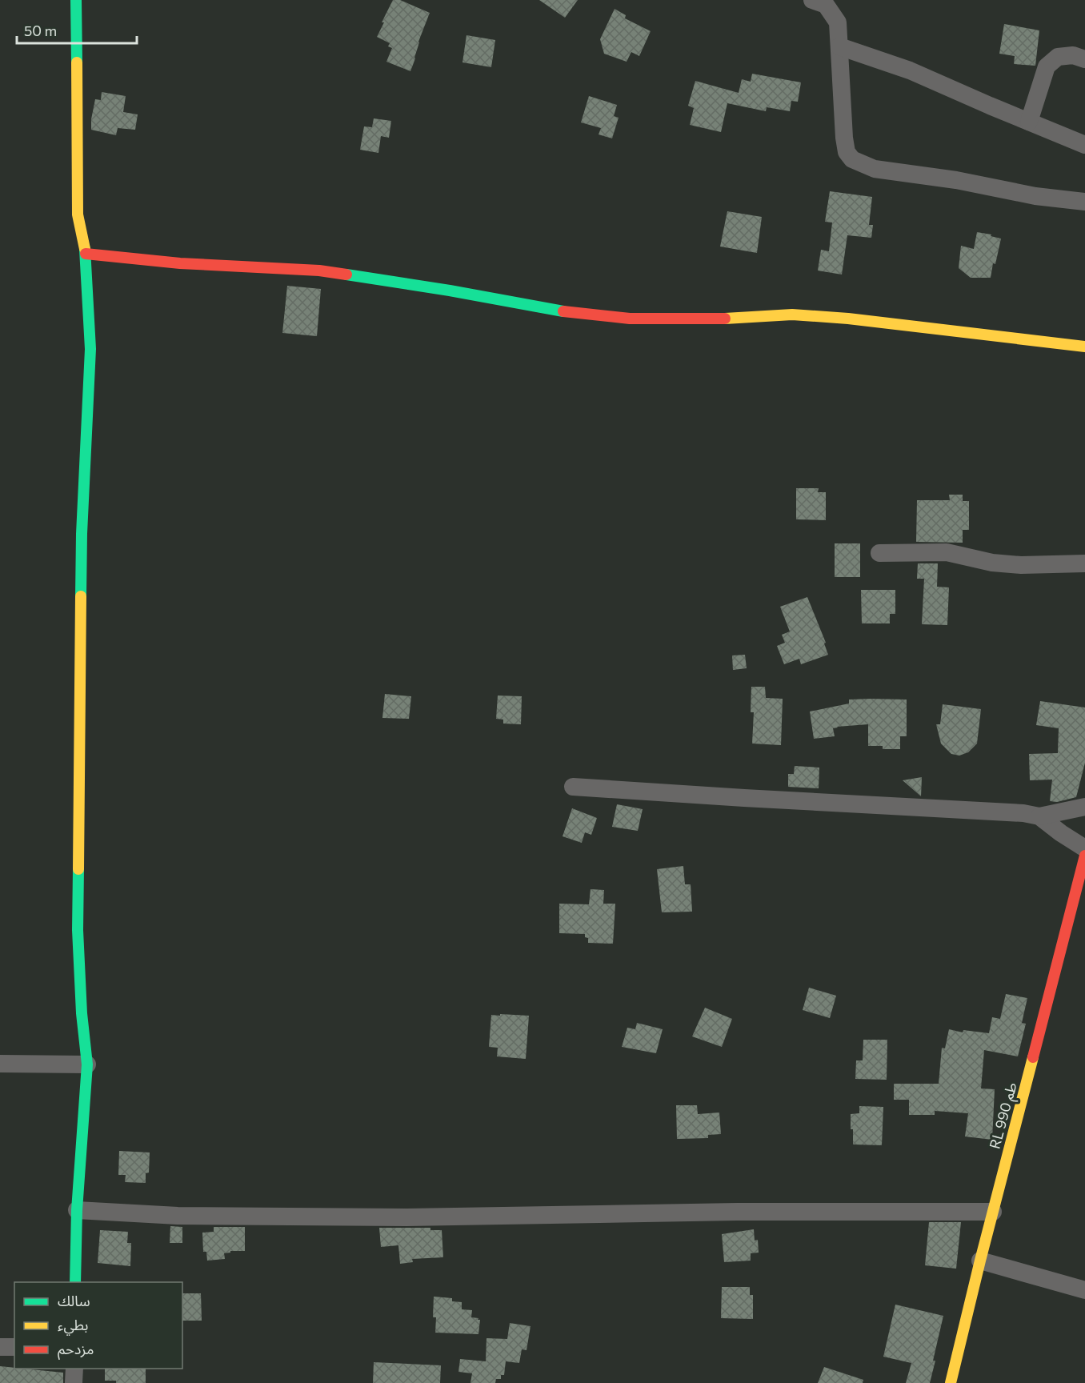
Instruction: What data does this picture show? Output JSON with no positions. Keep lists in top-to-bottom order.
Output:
{
  "streets": {
    "street": ["RL طم 990"]
  },
  "legend": ["سالك", "بطيء", "مزدحم"],
  "scale_bar": "50 m"
}
